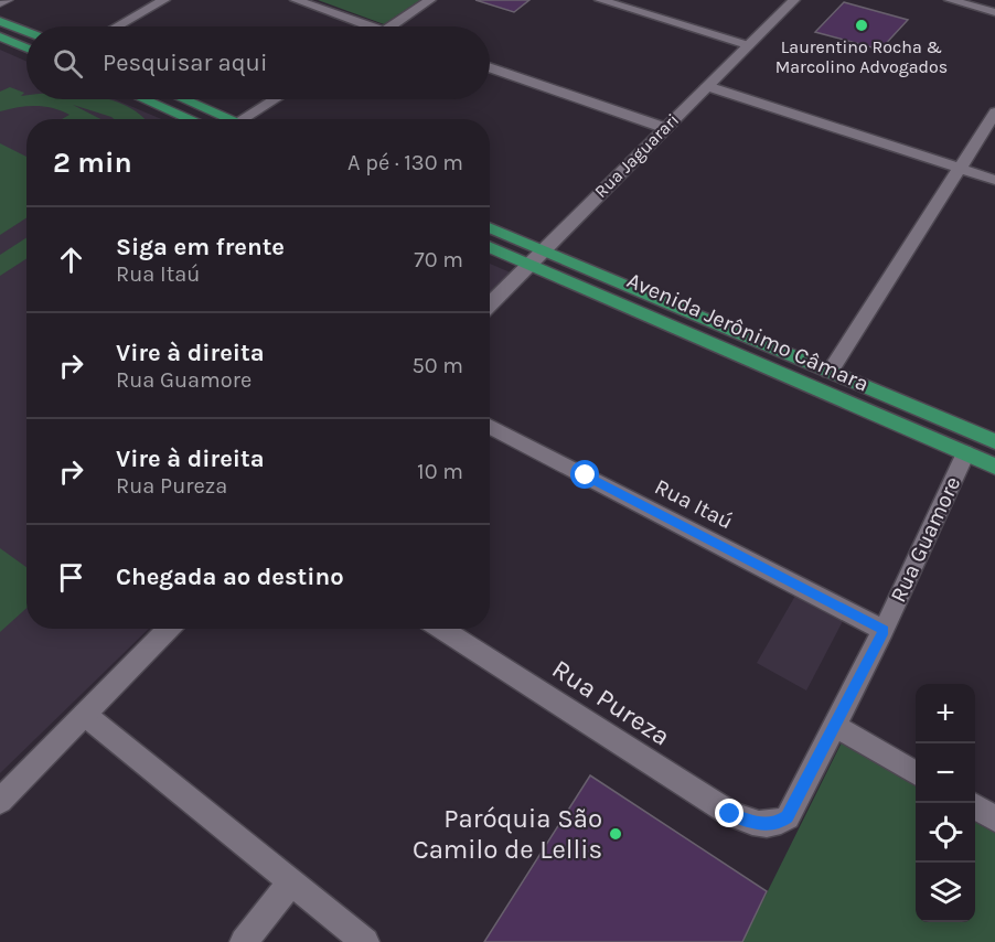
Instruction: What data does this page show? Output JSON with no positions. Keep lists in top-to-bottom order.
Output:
{
  "streets": {
    "main road": ["Avenida Jerônimo Câmara"],
    "street": [
      "Rua Jaguarari",
      "Rua Itaú",
      "Rua Guamore",
      "Rua Pureza"
    ]
  },
  "crossings": [
    ["Rua Jaguarari", "Avenida Jerônimo Câmara"],
    ["Avenida Jerônimo Câmara", "Rua Guamore"],
    ["Rua Itaú", "Rua Guamore"],
    ["Rua Guamore", "Rua Pureza"]
  ],
  "places": ["Laurentino Rocha & Marcolino Advogados", "Paróquia São Camilo de Lellis"],
  "page": {
    "search": "Pesquisar aqui",
    "heading": ["2 min", "A pé · 130 m"],
    "list": [
      ["Siga em frente", "Rua Itaú", "70 m"],
      ["Vire à direita", "Rua Guamore", "50 m"],
      ["Vire à direita", "Rua Pureza", "10 m"],
      "Chegada ao destino"
    ],
    "map_buttons": ["+", "−"]
  }
}
